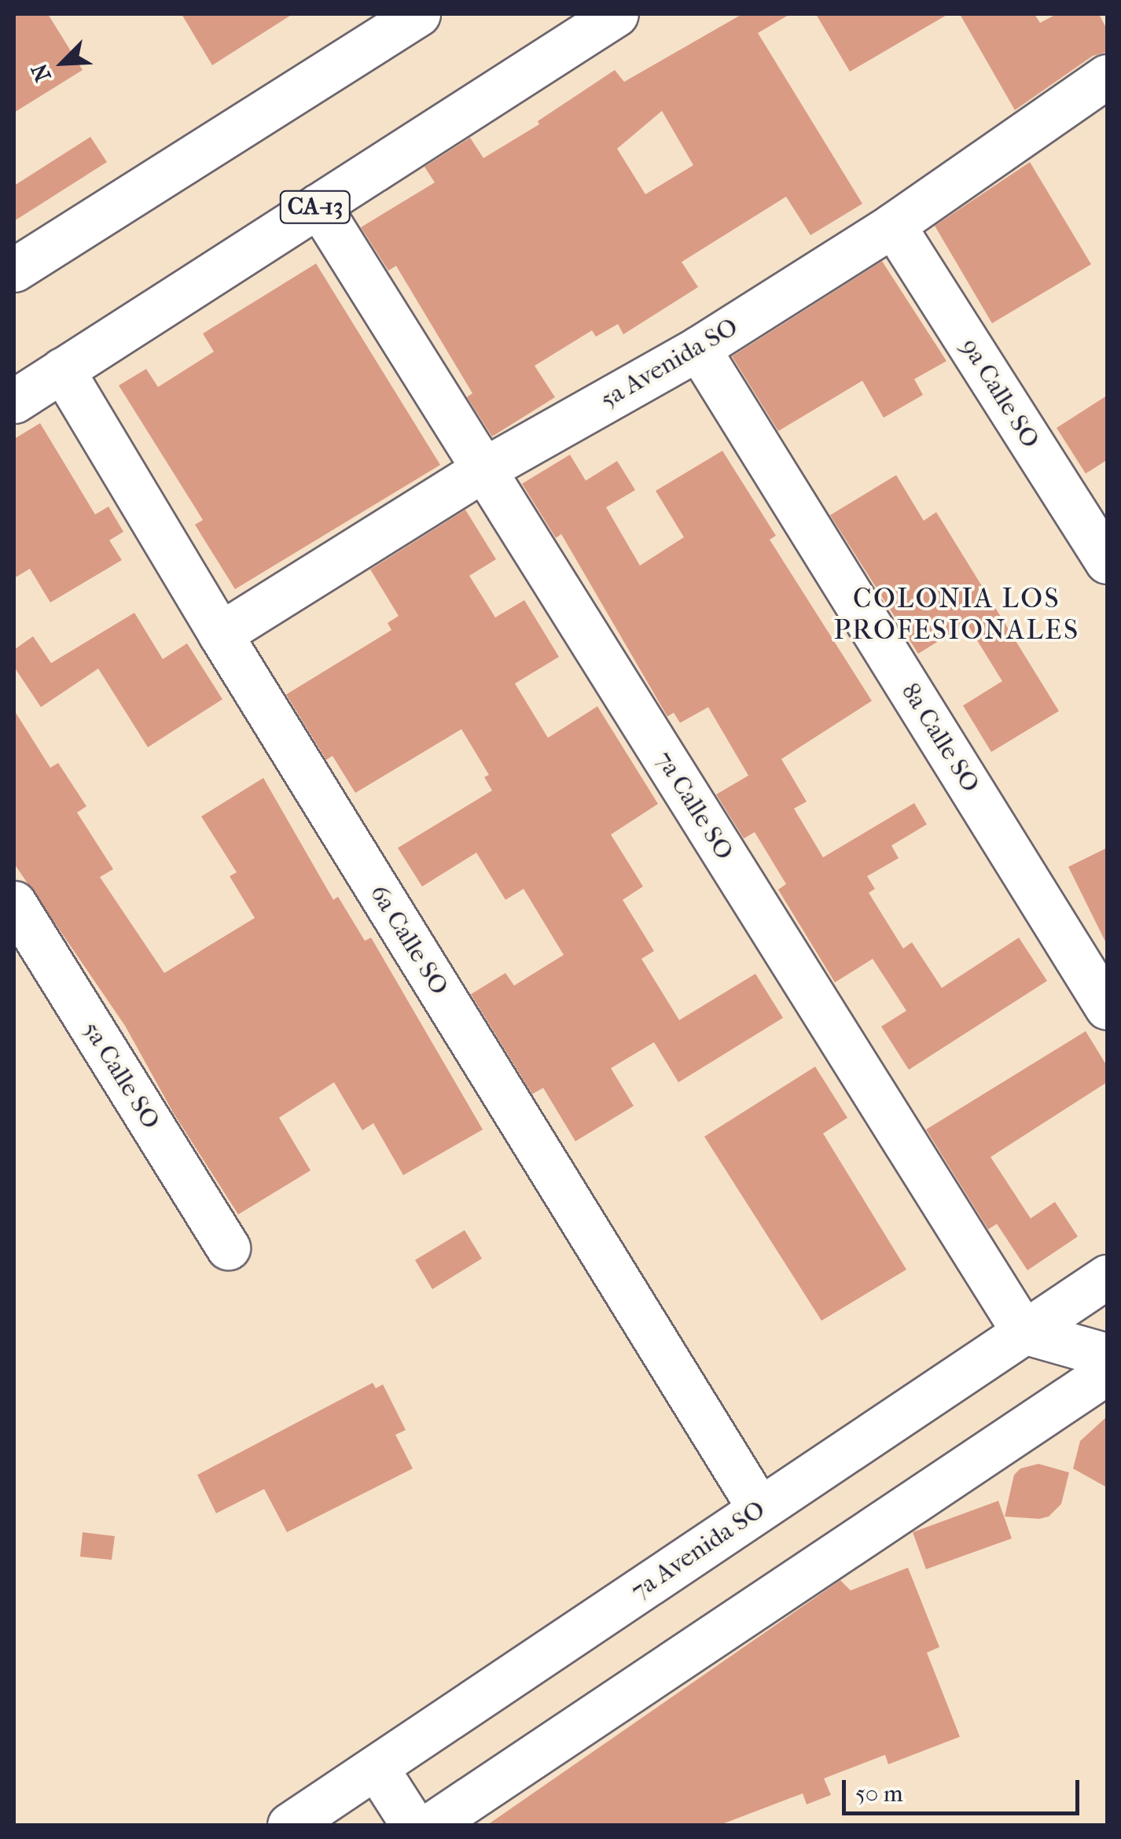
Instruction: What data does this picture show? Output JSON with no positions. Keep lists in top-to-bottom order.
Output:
{
  "streets": {
    "main road": [
      "CA-13",
      "5a Avenida SO",
      "9a Calle SO",
      "8a Calle SO",
      "7a Calle SO",
      "6a Calle SO",
      "5a Calle SO",
      "7a Avenida SO"
    ]
  },
  "crossings": [
    ["CA-13", "7a Calle SO"],
    ["CA-13", "6a Calle SO"],
    ["5a Avenida SO", "9a Calle SO"],
    ["5a Avenida SO", "8a Calle SO"],
    ["5a Avenida SO", "7a Calle SO"],
    ["5a Avenida SO", "6a Calle SO"],
    ["7a Calle SO", "7a Avenida SO"],
    ["6a Calle SO", "7a Avenida SO"]
  ],
  "districts": ["COLONIA LOS PROFESIONALES"],
  "scale_bar": "50 m",
  "north": "bottom left"
}
